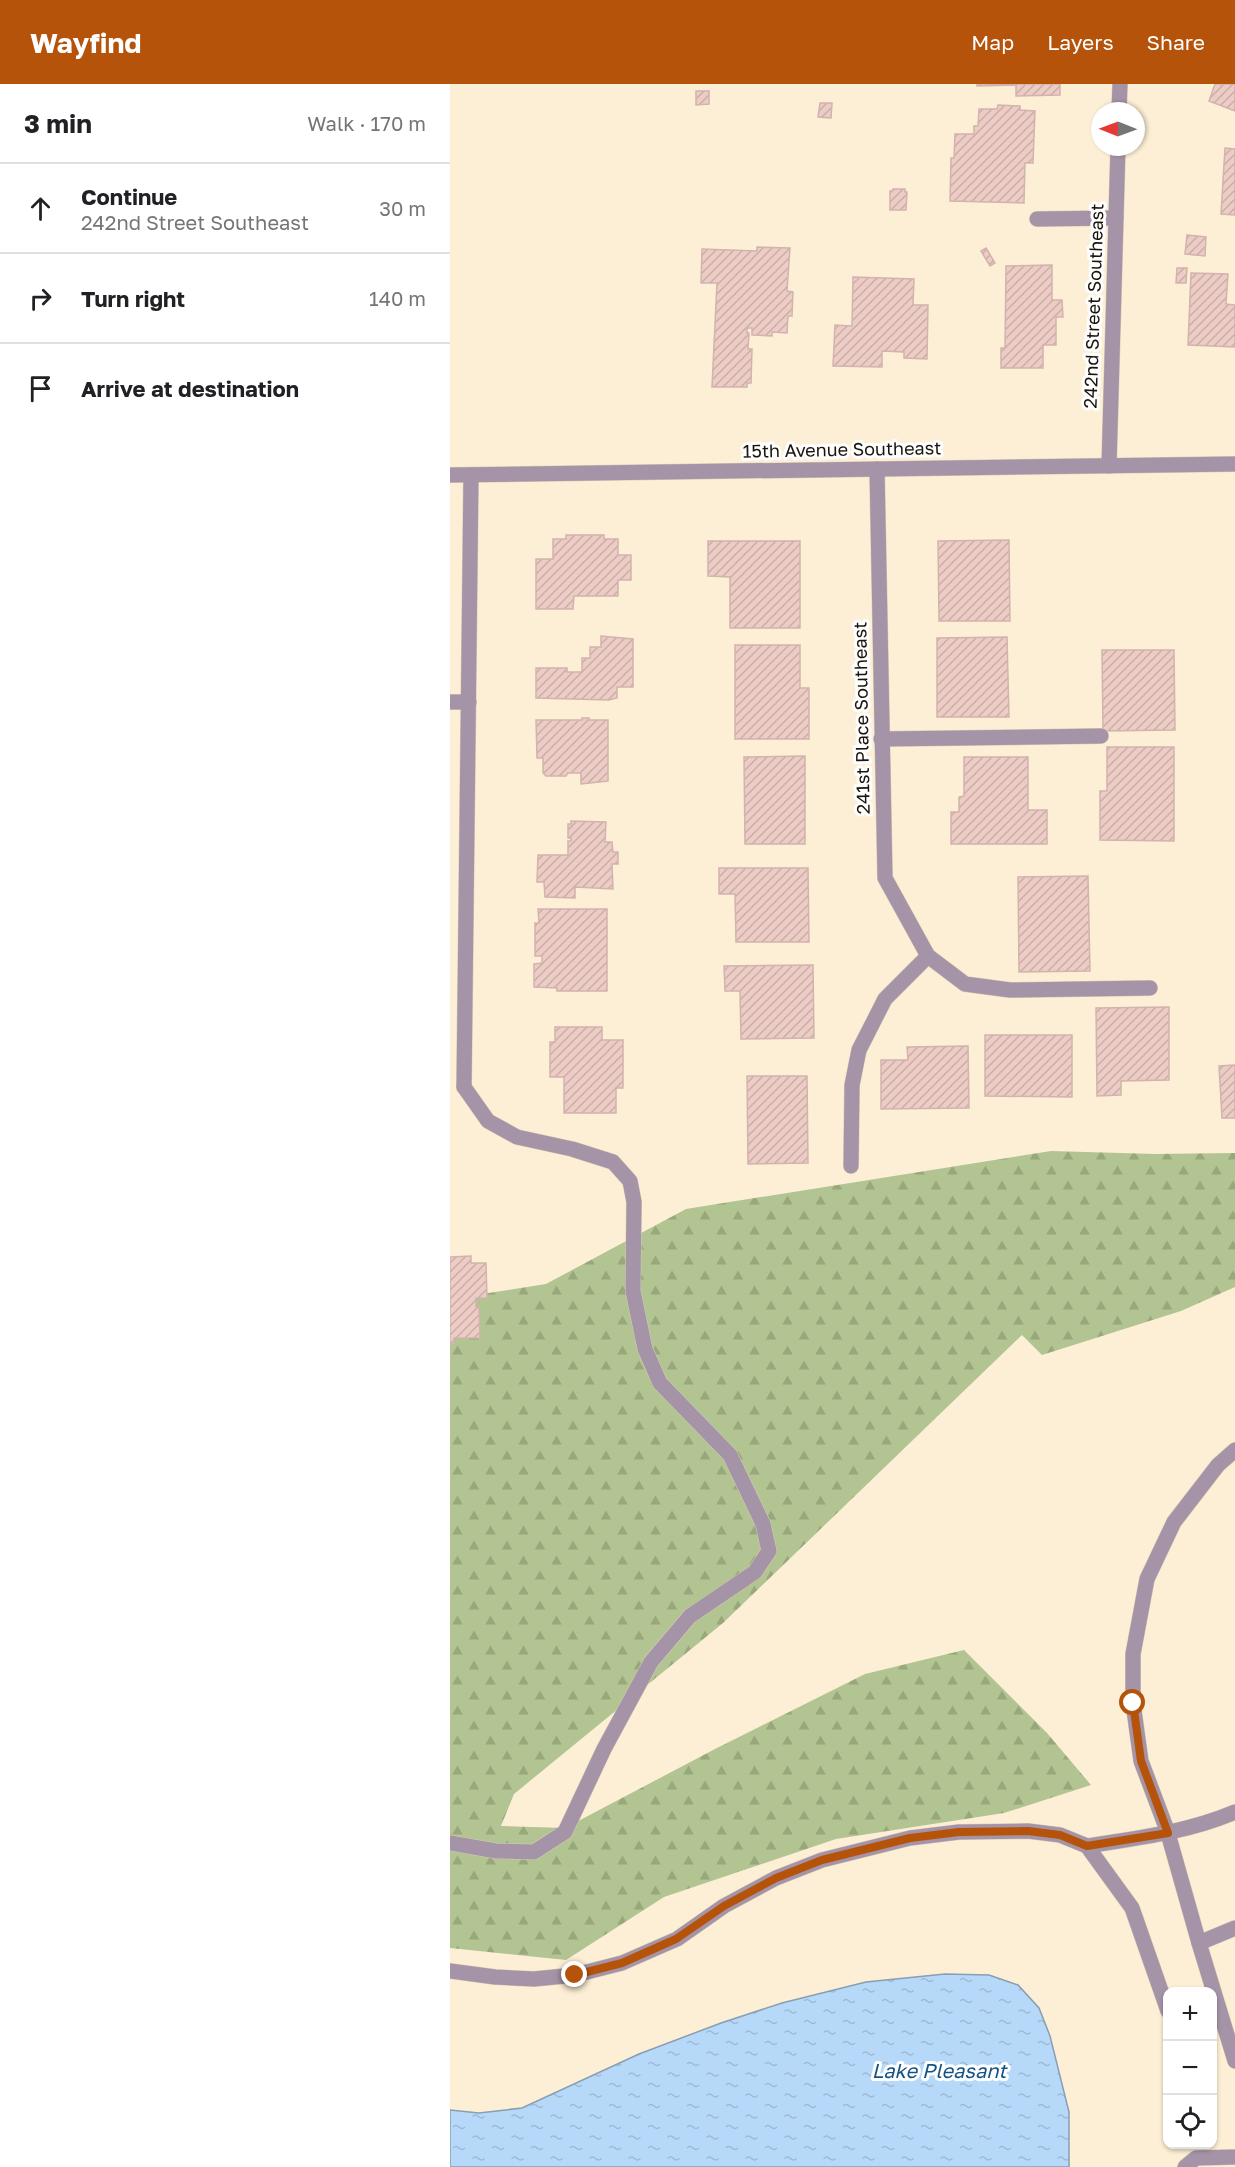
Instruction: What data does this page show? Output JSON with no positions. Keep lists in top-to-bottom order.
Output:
{
  "streets": {
    "street": ["242nd Street Southeast", "15th Avenue Southeast", "241st Place Southeast"]
  },
  "crossings": [
    ["242nd Street Southeast", "15th Avenue Southeast"],
    ["15th Avenue Southeast", "241st Place Southeast"]
  ],
  "water": ["Lake Pleasant"],
  "north": "left",
  "page": {
    "header": "Wayfind",
    "nav": ["Map", "Layers", "Share"],
    "heading": ["3 min", "Walk · 170 m"],
    "list": [
      ["Continue", "242nd Street Southeast", "30 m"],
      ["Turn right", "140 m"],
      "Arrive at destination"
    ],
    "map_buttons": ["+", "−"]
  }
}
